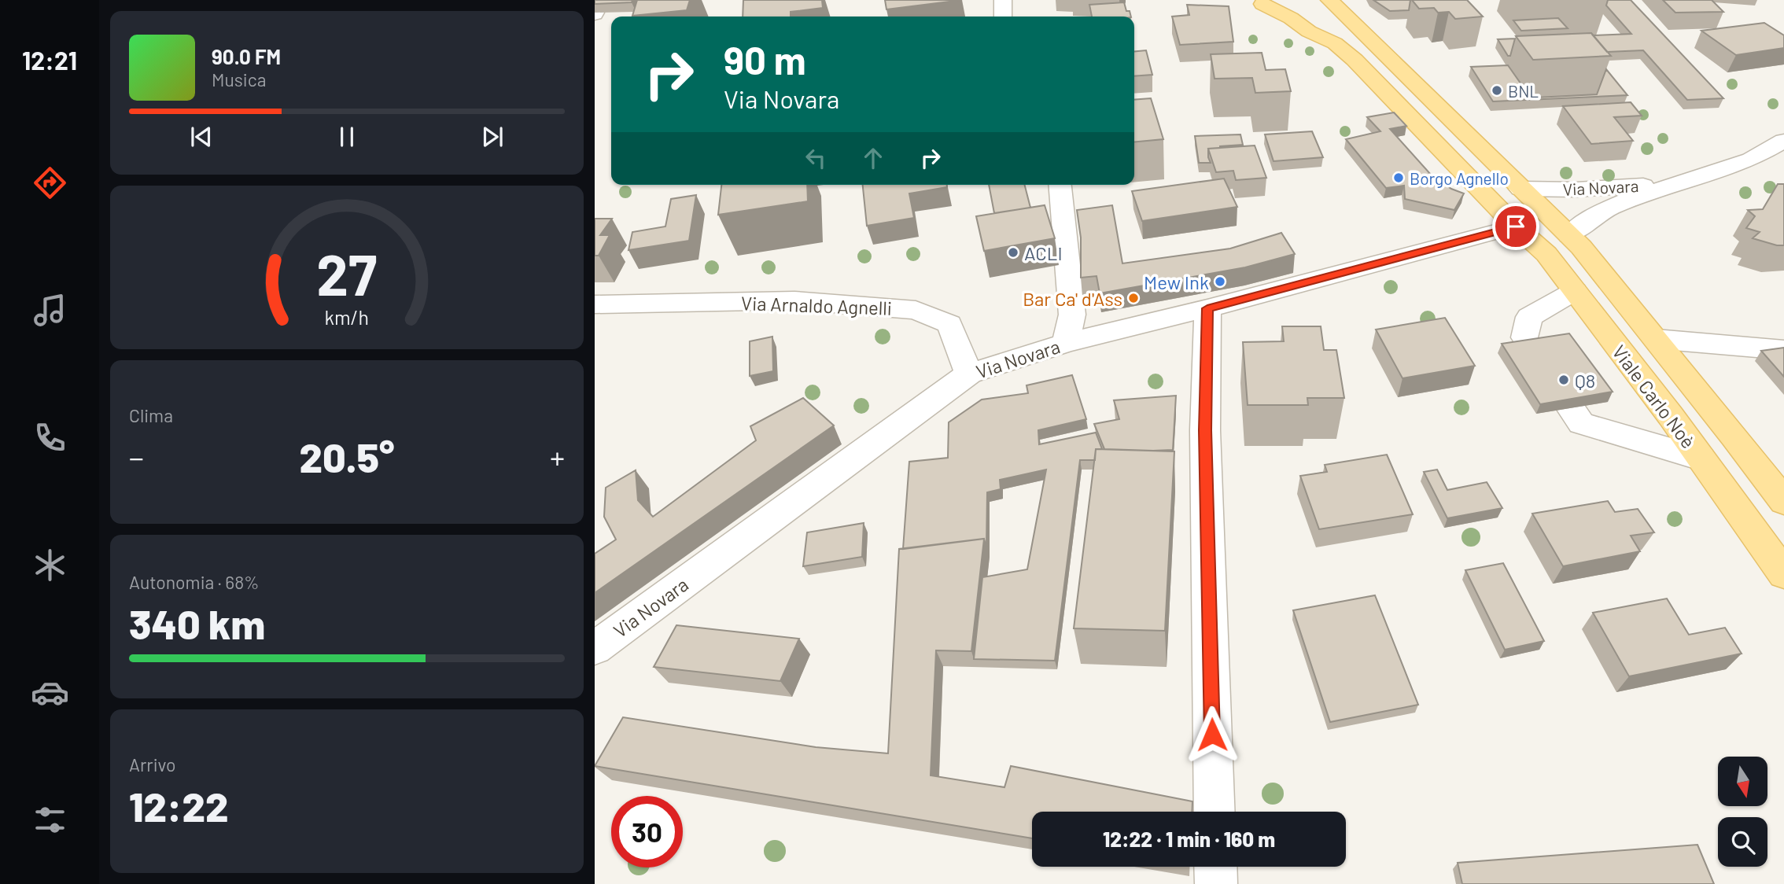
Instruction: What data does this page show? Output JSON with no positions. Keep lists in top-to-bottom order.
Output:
{
  "streets": {
    "main road": ["Viale Carlo Noè"],
    "street": ["Via Novara", "Via Arnaldo Agnelli"]
  },
  "crossings": [
    ["Via Novara", "Via Arnaldo Agnelli"],
    ["Via Novara", "Viale Carlo Noè"]
  ],
  "places": [
    "BNL",
    "Borgo Agnello",
    "ACLI",
    "Mew Ink",
    "Bar Ca' d'Ass",
    "Q8"
  ],
  "north": "bottom",
  "page": {
    "tabs": "12:21",
    "turn": ["90 m", "Via Novara"],
    "song": ["90.0 FM", "Musica"],
    "tile": [
      "Clima",
      ["Autonomia · 68%", "340 km"],
      ["Arrivo", "12:22"]
    ],
    "heat": ["−", "20.5°", "+"],
    "limit": "30",
    "trip": "12:22 · 1 min · 160 m",
    "gauge": ["27", "km/h"]
  }
}
